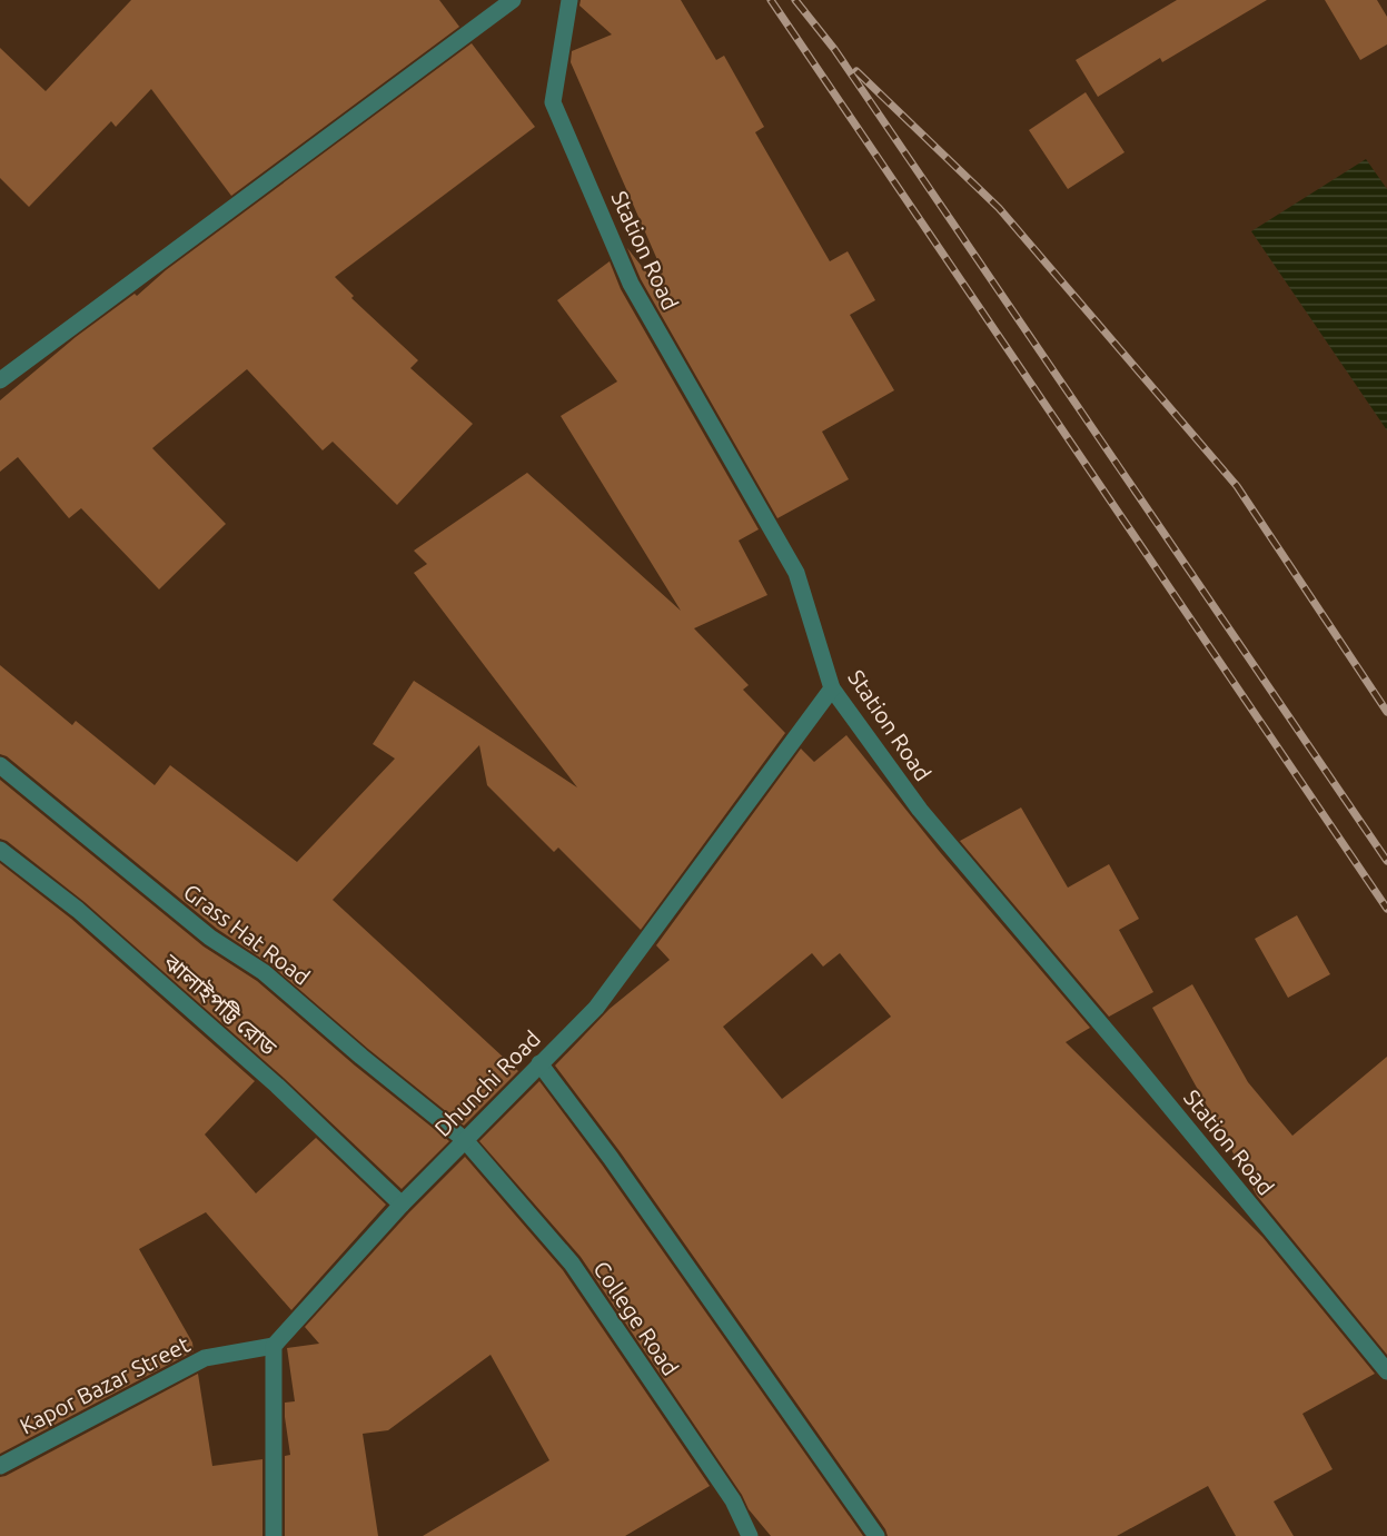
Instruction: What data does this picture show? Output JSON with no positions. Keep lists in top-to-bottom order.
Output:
{
  "streets": {
    "street": [
      "Station Road",
      "Grass Hat Road",
      "ঝালাইপট্টি রোড",
      "Dhunchi Road",
      "College Road",
      "Kapor Bazar Street"
    ]
  },
  "crossings": [
    ["Station Road", "Dhunchi Road"],
    ["Grass Hat Road", "Dhunchi Road"],
    ["Grass Hat Road", "College Road"],
    ["ঝালাইপট্টি রোড", "Dhunchi Road"],
    ["Dhunchi Road", "College Road"],
    ["Dhunchi Road", "Kapor Bazar Street"]
  ]
}
